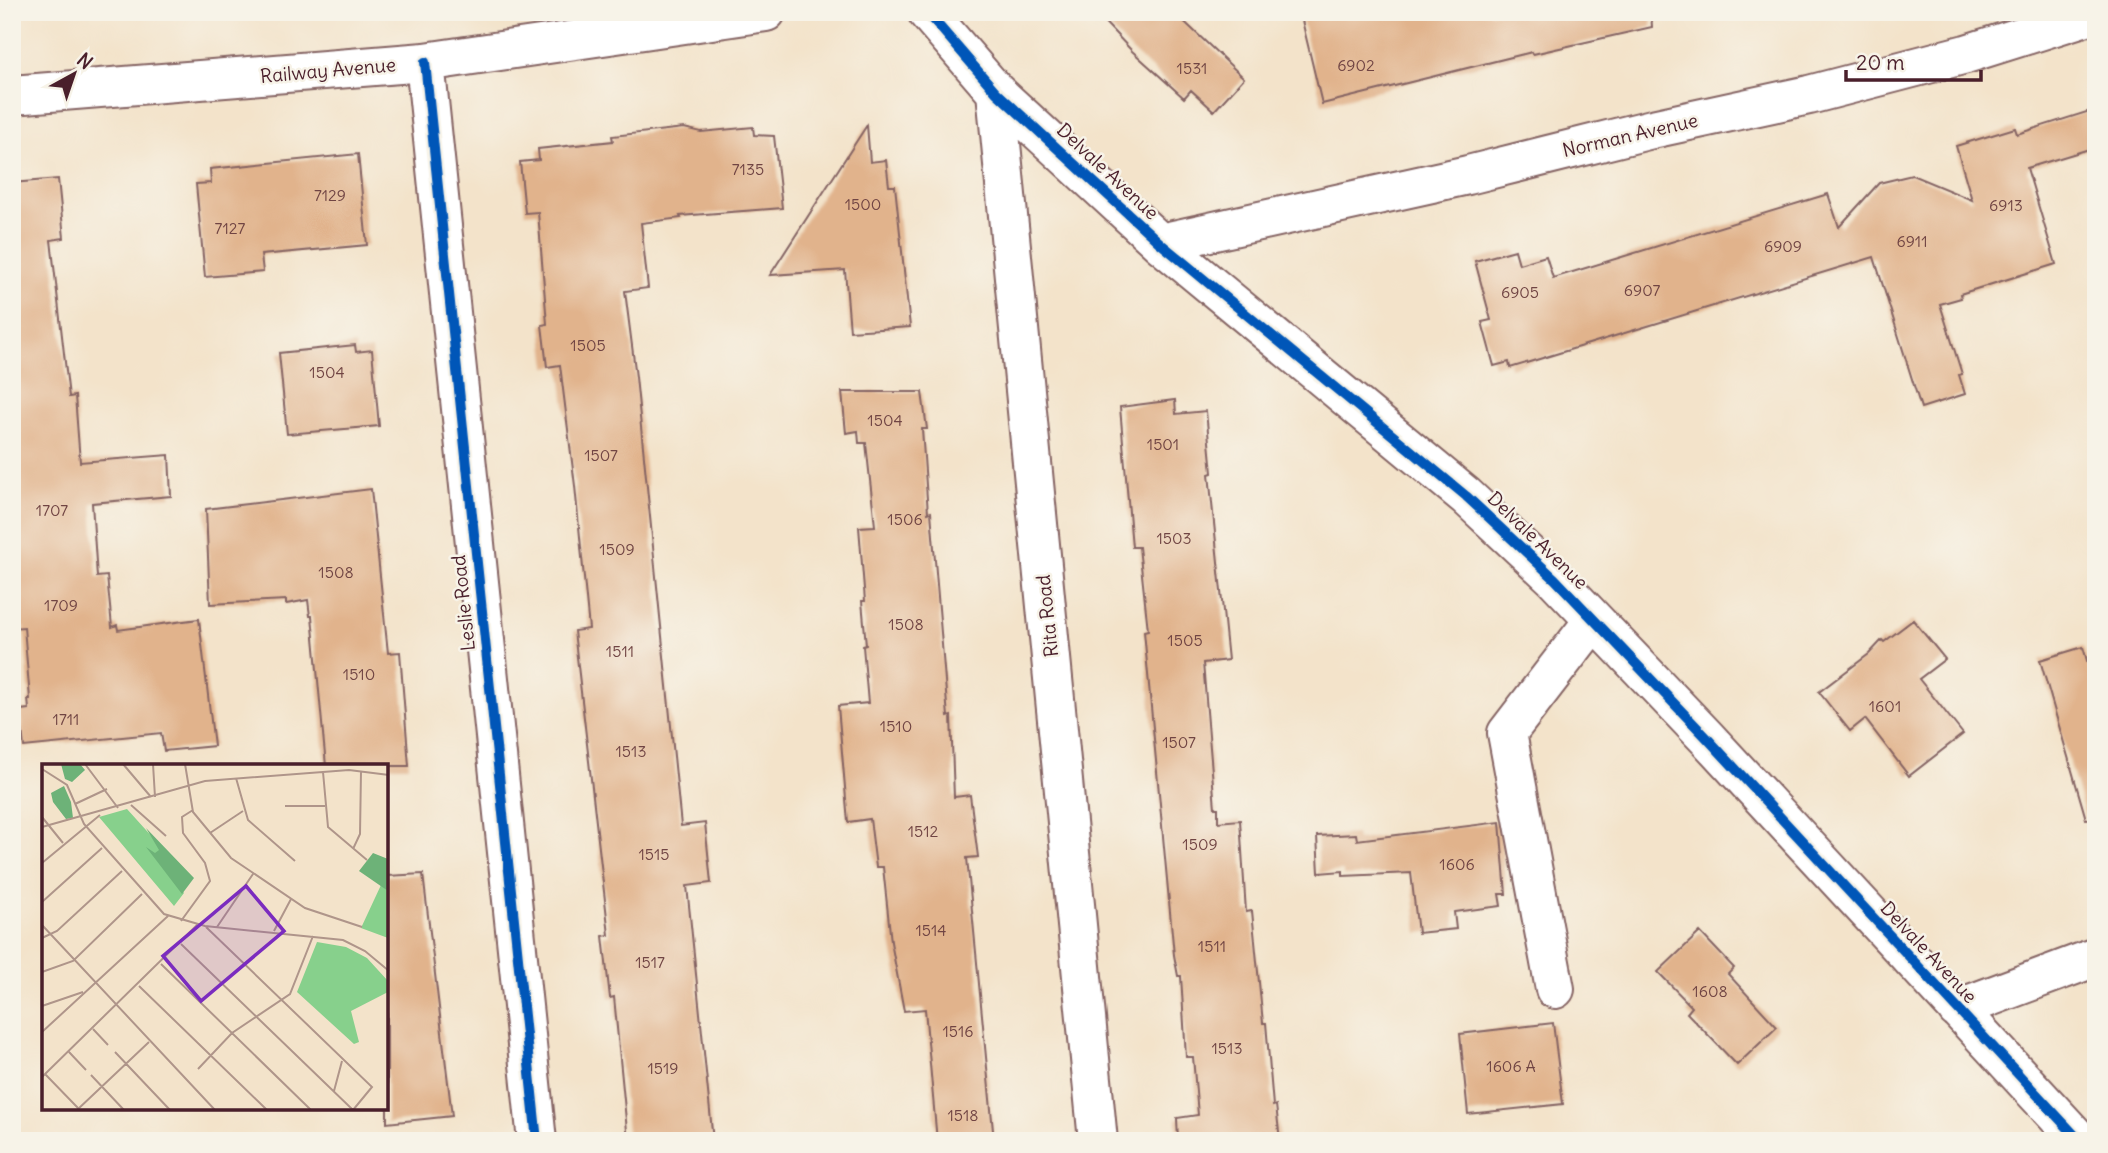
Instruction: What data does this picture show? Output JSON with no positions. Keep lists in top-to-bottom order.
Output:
{
  "streets": {
    "street": [
      "Railway Avenue",
      "Norman Avenue",
      "Delvale Avenue",
      "Leslie Road",
      "Rita Road"
    ]
  },
  "crossings": [
    ["Railway Avenue", "Leslie Road"],
    ["Norman Avenue", "Delvale Avenue"],
    ["Delvale Avenue", "Rita Road"]
  ],
  "house_numbers": [
    "6902",
    "1531",
    "7135",
    "7129",
    "1500",
    "6913",
    "7127",
    "6911",
    "6909",
    "6907",
    "6905",
    "1505",
    "1504",
    "1504",
    "1501",
    "1507",
    "1707",
    "1506",
    "1503",
    "1509",
    "1508",
    "1709",
    "1508",
    "1505",
    "1511",
    "1510",
    "1601",
    "1711",
    "1510",
    "1507",
    "1513",
    "1512",
    "1509",
    "1515",
    "1606",
    "1514",
    "1511",
    "1517",
    "1608",
    "1516",
    "1513",
    "1606 A",
    "1519",
    "1518"
  ],
  "scale_bar": "20 m",
  "north": "top right"
}
